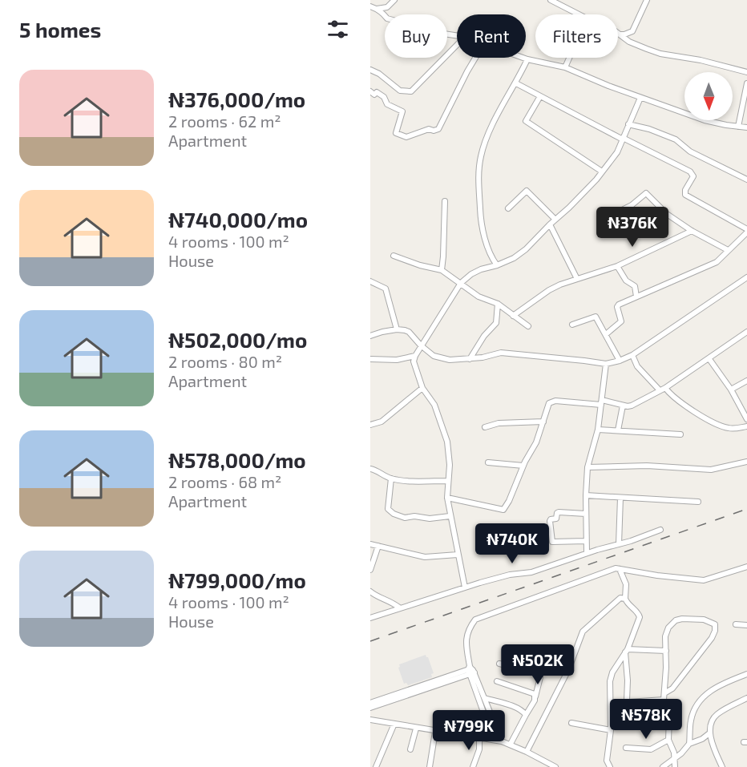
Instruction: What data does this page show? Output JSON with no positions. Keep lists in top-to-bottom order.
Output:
{
  "north": "bottom",
  "page": {
    "heading": "5 homes",
    "chip": ["Buy", "Rent", "Filters"],
    "list": [
      {
        "name": "₦376,000/mo",
        "note": "2 rooms · 62 m² · Apartment"
      },
      {
        "name": "₦740,000/mo",
        "note": "4 rooms · 100 m² · House"
      },
      {
        "name": "₦502,000/mo",
        "note": "2 rooms · 80 m² · Apartment"
      },
      {
        "name": "₦578,000/mo",
        "note": "2 rooms · 68 m² · Apartment"
      },
      {
        "name": "₦799,000/mo",
        "note": "4 rooms · 100 m² · House"
      }
    ],
    "price": [
      "₦376K",
      "₦740K",
      "₦502K",
      "₦578K",
      "₦799K"
    ]
  }
}
